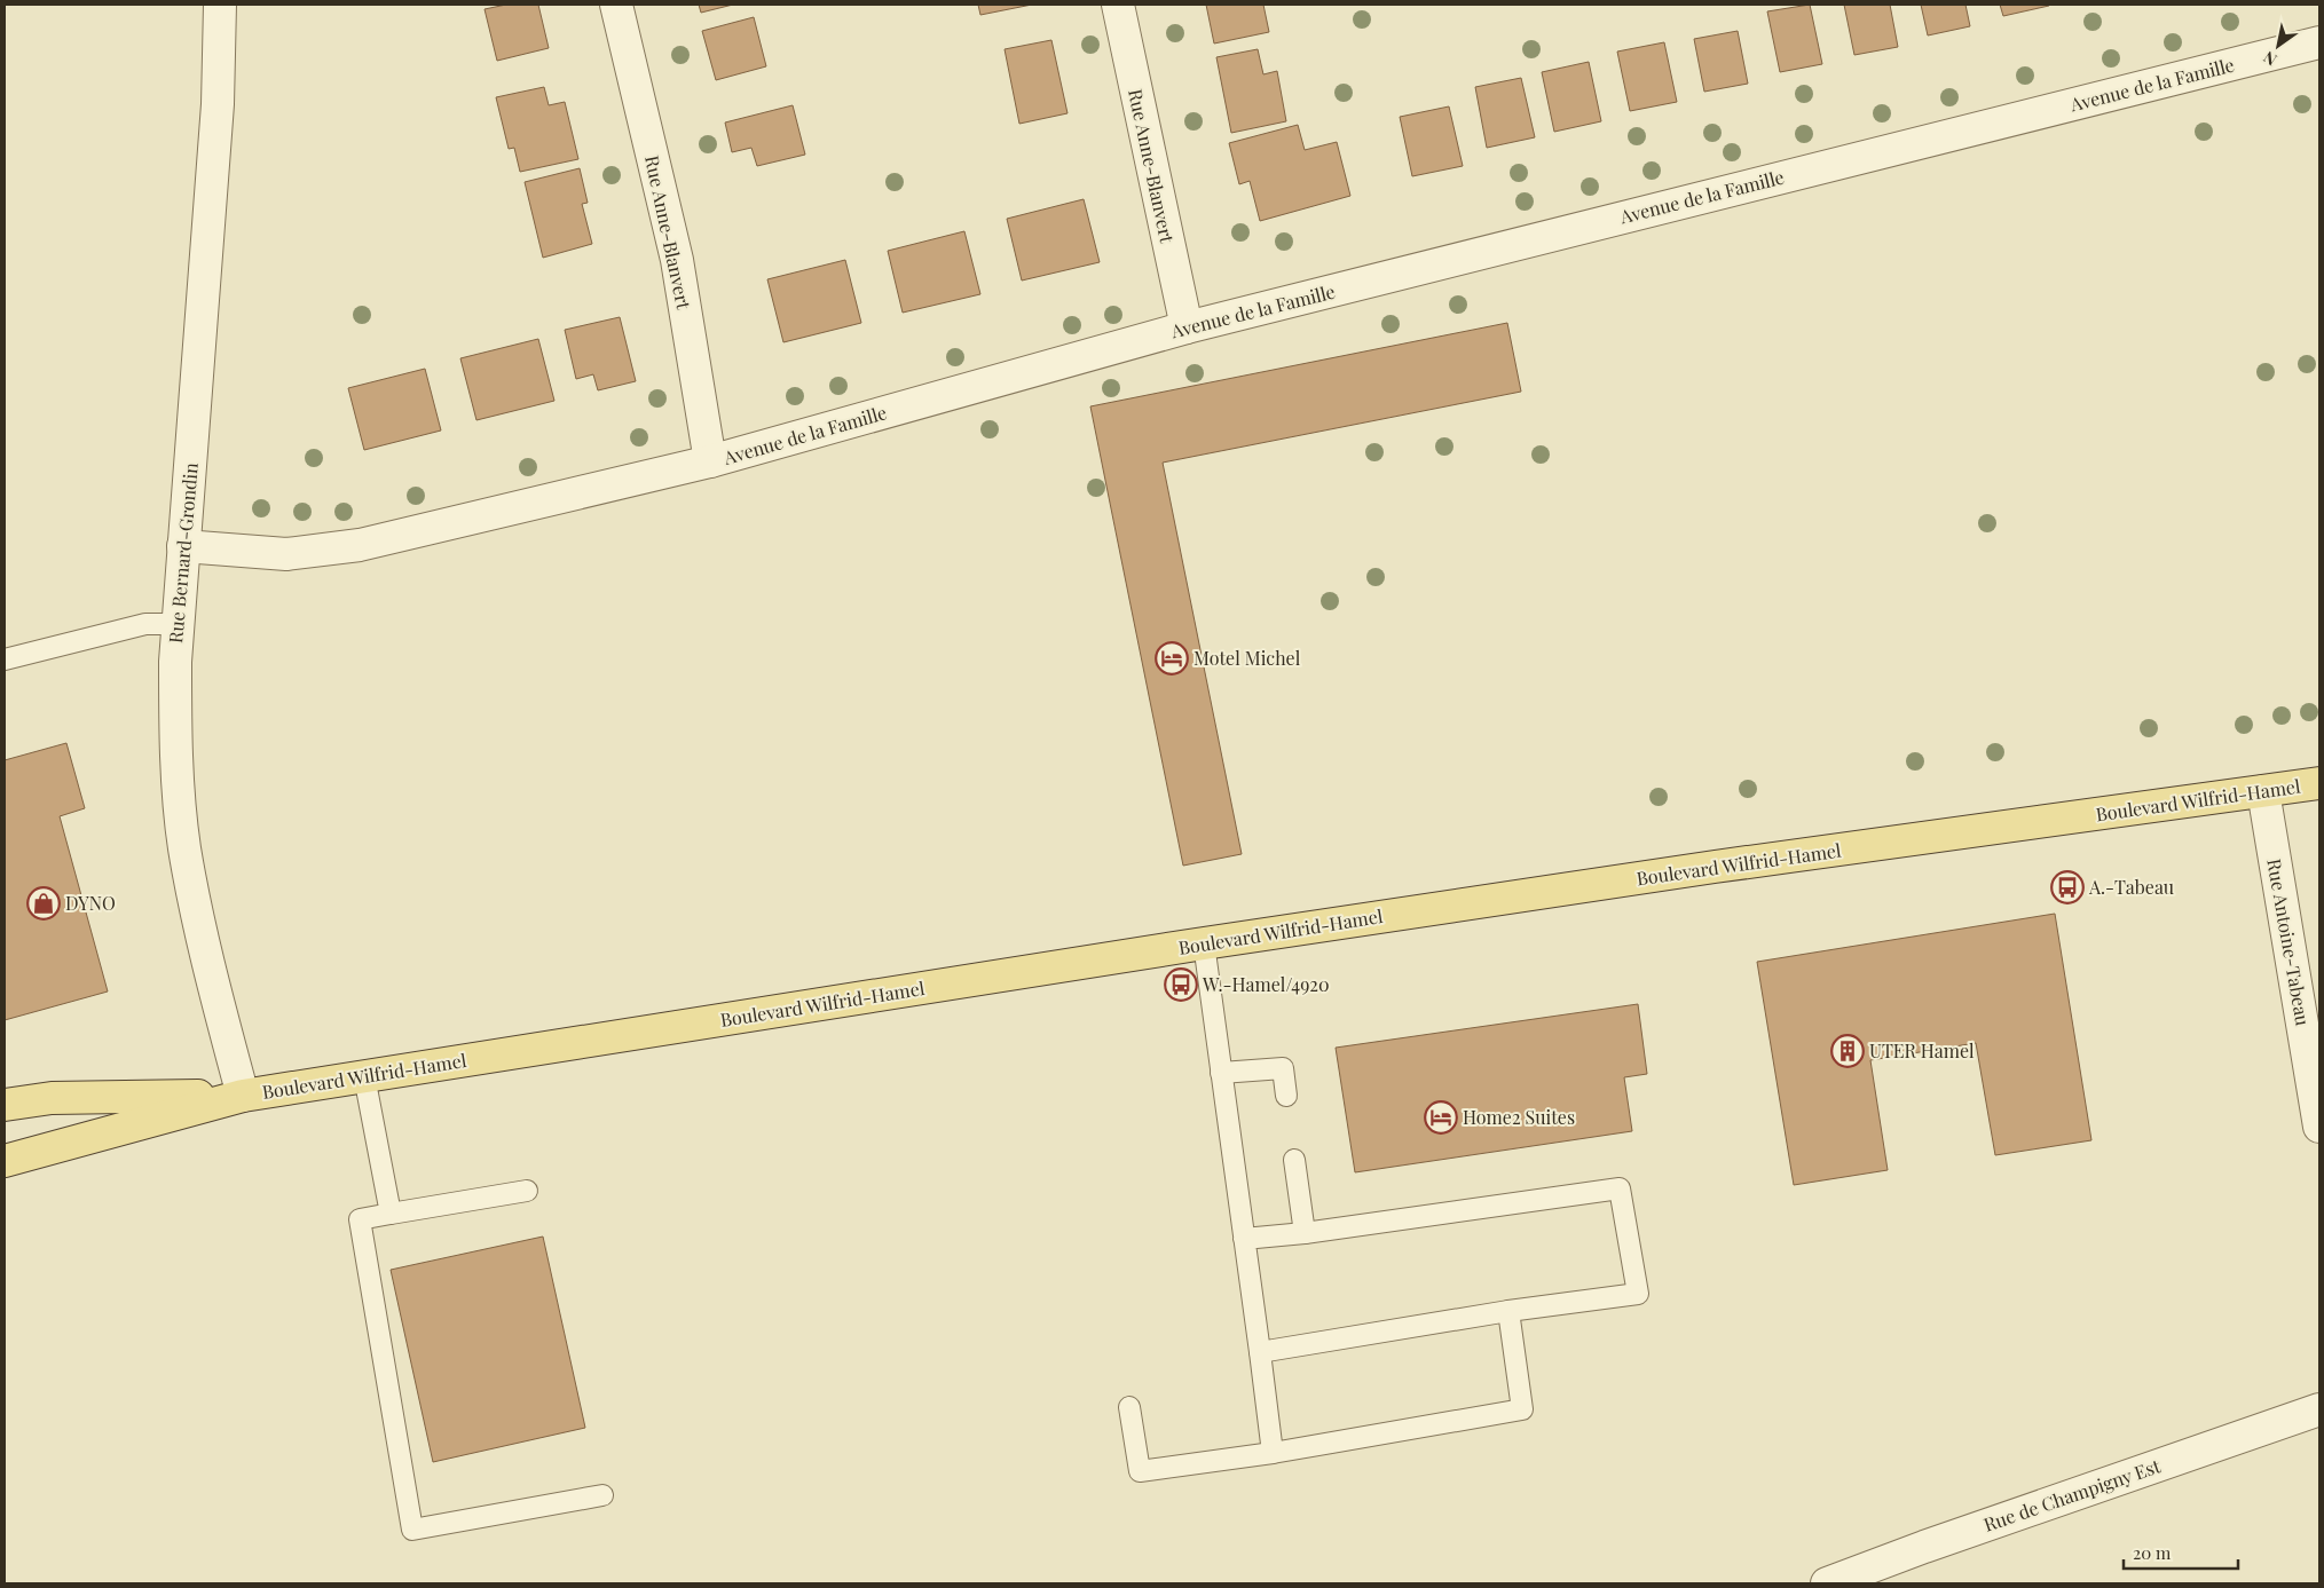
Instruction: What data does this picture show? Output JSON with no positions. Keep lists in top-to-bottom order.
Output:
{
  "streets": {
    "main road": ["Boulevard Wilfrid-Hamel"],
    "street": [
      "Avenue de la Famille",
      "Rue Anne-Blanvert",
      "Rue Bernard-Grondin",
      "Rue Antoine-Tabeau",
      "Rue de Champigny Est"
    ]
  },
  "crossings": [
    ["Avenue de la Famille", "Rue Anne-Blanvert"],
    ["Avenue de la Famille", "Rue Bernard-Grondin"],
    ["Rue Bernard-Grondin", "Boulevard Wilfrid-Hamel"],
    ["Boulevard Wilfrid-Hamel", "Rue Antoine-Tabeau"]
  ],
  "places": {
    "hotel": ["Motel Michel", "Home2 Suites"],
    "bus stop": ["A.-Tabeau", "W.-Hamel/4920"],
    "shop": ["DYNO"],
    "building": ["UTER Hamel"]
  },
  "scale_bar": "20 m",
  "north": "bottom left"
}
